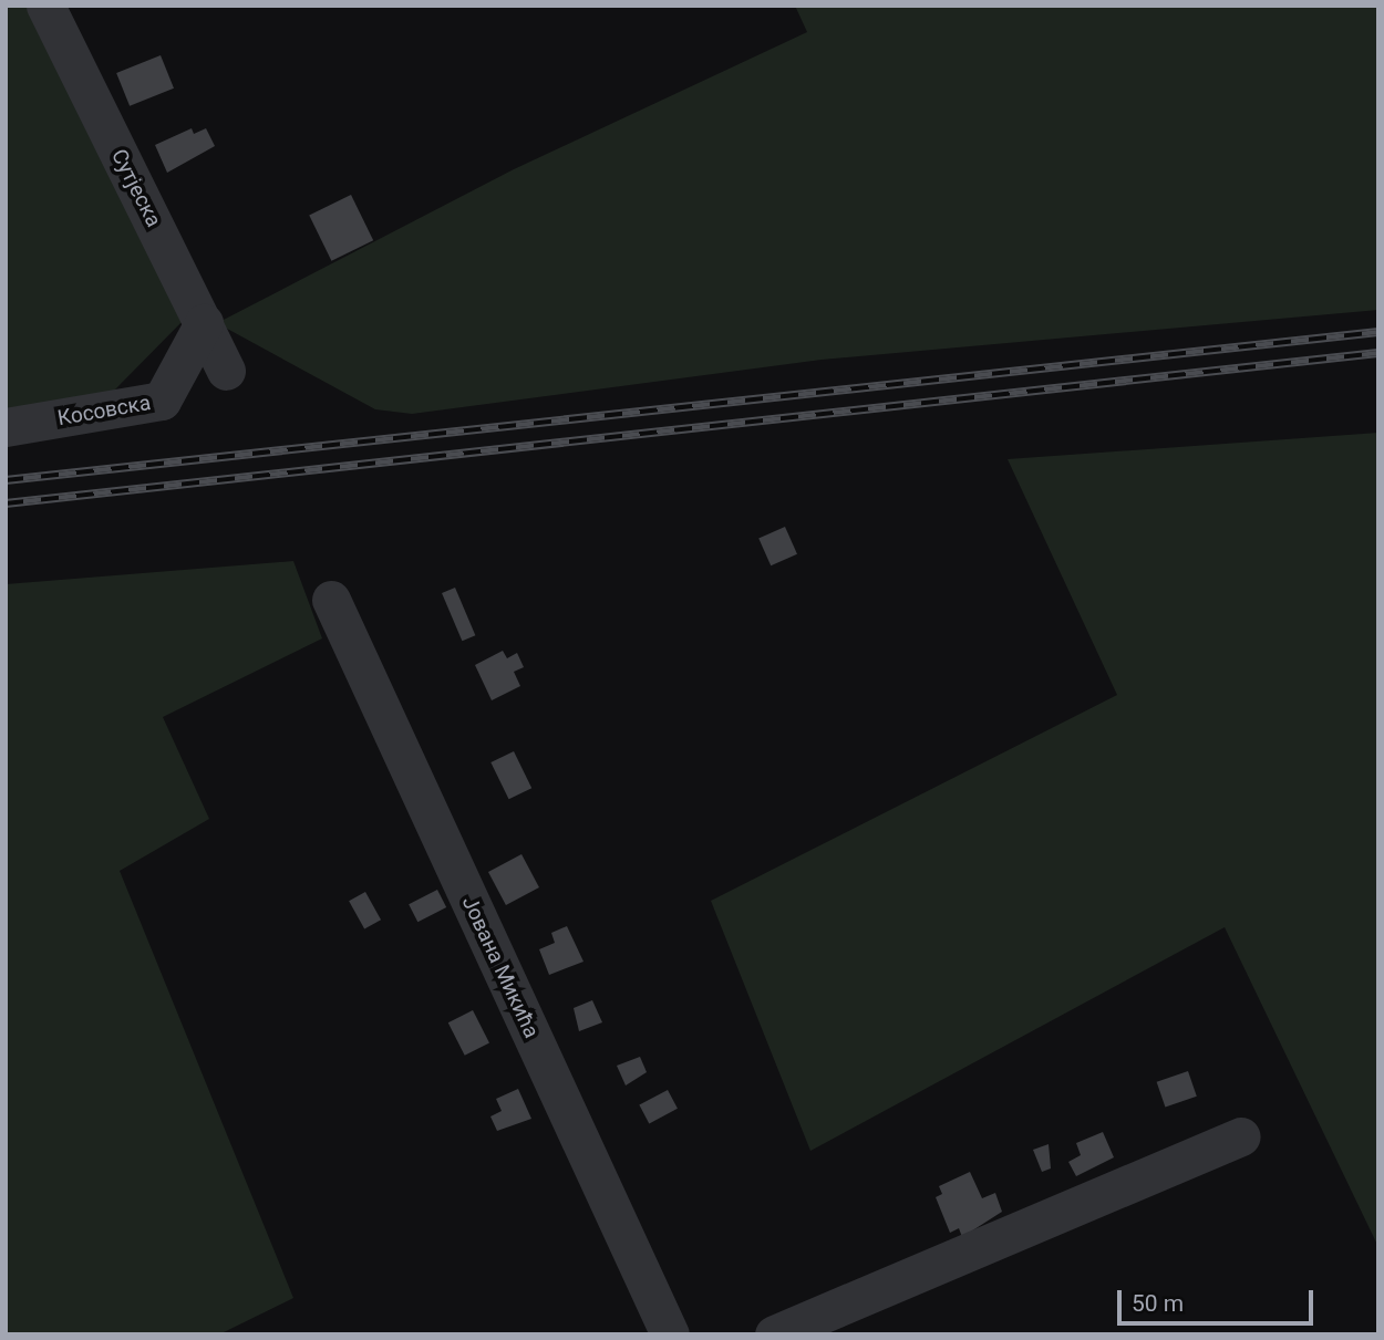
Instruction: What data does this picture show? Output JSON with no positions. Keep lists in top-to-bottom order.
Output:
{
  "streets": {
    "street": ["Сутјеска", "Косовска", "Јована Микића"]
  },
  "crossings": [
    ["Сутјеска", "Косовска"]
  ],
  "scale_bar": "50 m"
}
